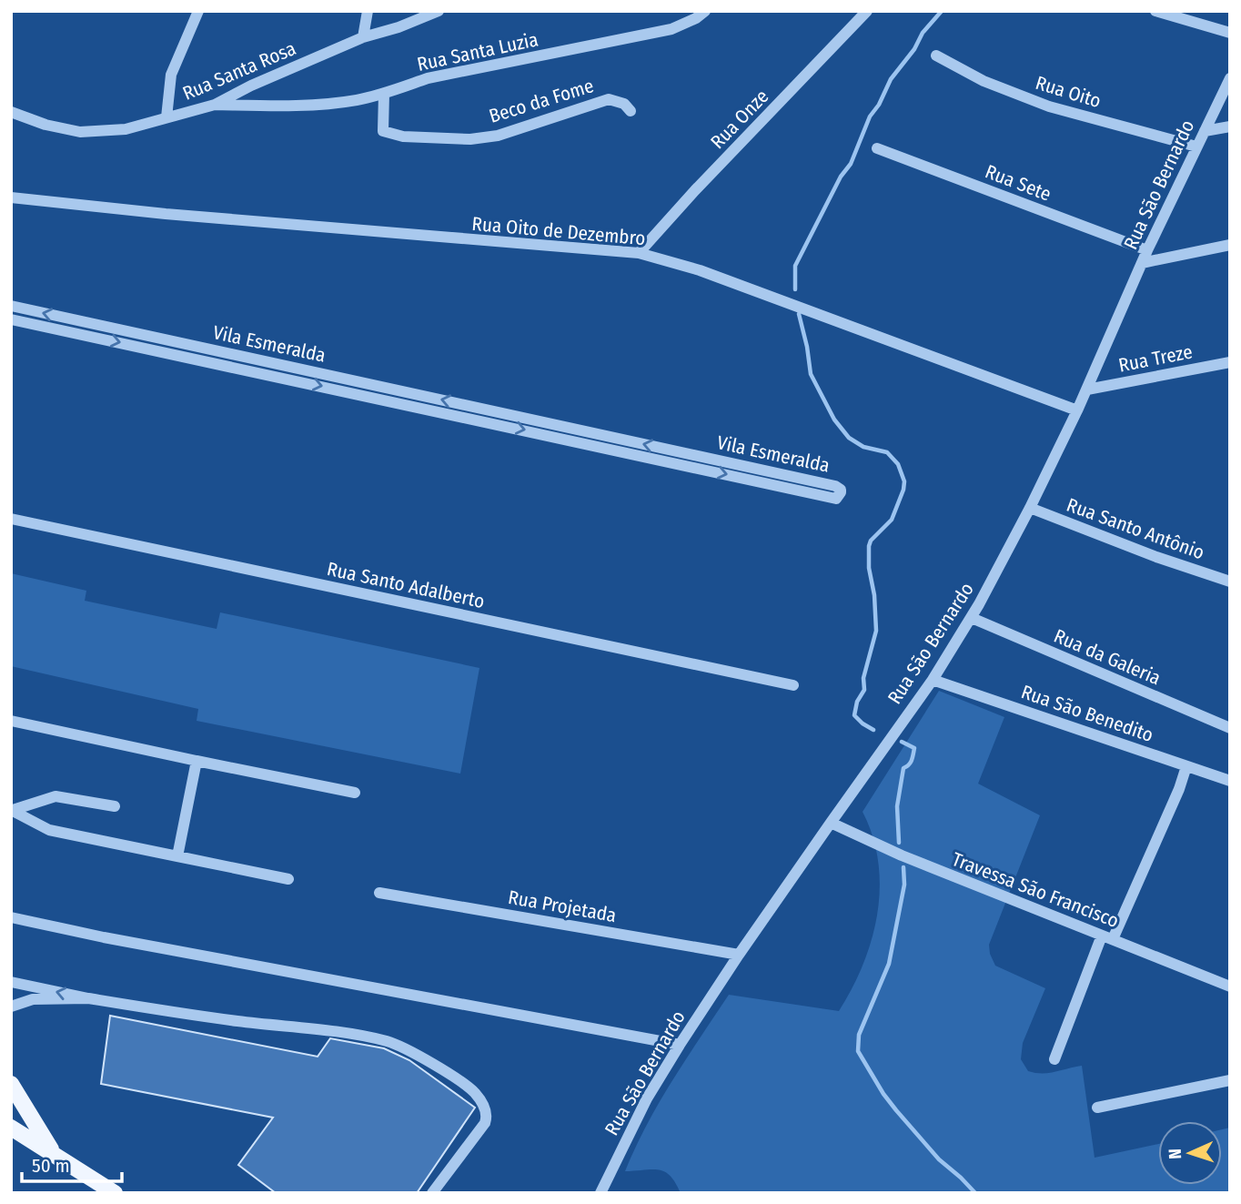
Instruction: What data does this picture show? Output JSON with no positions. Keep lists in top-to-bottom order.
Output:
{
  "streets": {
    "street": [
      "Rua Santa Luzia",
      "Rua Santa Rosa",
      "Rua Oito",
      "Beco da Fome",
      "Rua Onze",
      "Rua Sete",
      "Rua São Bernardo",
      "Rua Oito de Dezembro",
      "Vila Esmeralda",
      "Rua Treze",
      "Rua Santo Antônio",
      "Rua Santo Adalberto",
      "Rua da Galeria",
      "Rua São Benedito",
      "Travessa São Francisco",
      "Rua Projetada"
    ]
  },
  "crossings": [
    ["Rua Santa Luzia", "Rua Santa Rosa"],
    ["Rua Santa Luzia", "Beco da Fome"],
    ["Rua Oito", "Rua São Bernardo"],
    ["Rua Onze", "Rua Oito de Dezembro"],
    ["Rua Sete", "Rua São Bernardo"],
    ["Rua São Bernardo", "Rua Oito de Dezembro"],
    ["Rua São Bernardo", "Rua Treze"],
    ["Rua São Bernardo", "Rua Santo Antônio"],
    ["Rua São Bernardo", "Rua da Galeria"],
    ["Rua São Bernardo", "Rua São Benedito"],
    ["Rua São Bernardo", "Travessa São Francisco"],
    ["Rua São Bernardo", "Rua Projetada"]
  ],
  "scale_bar": "50 m",
  "north": "left"
}
